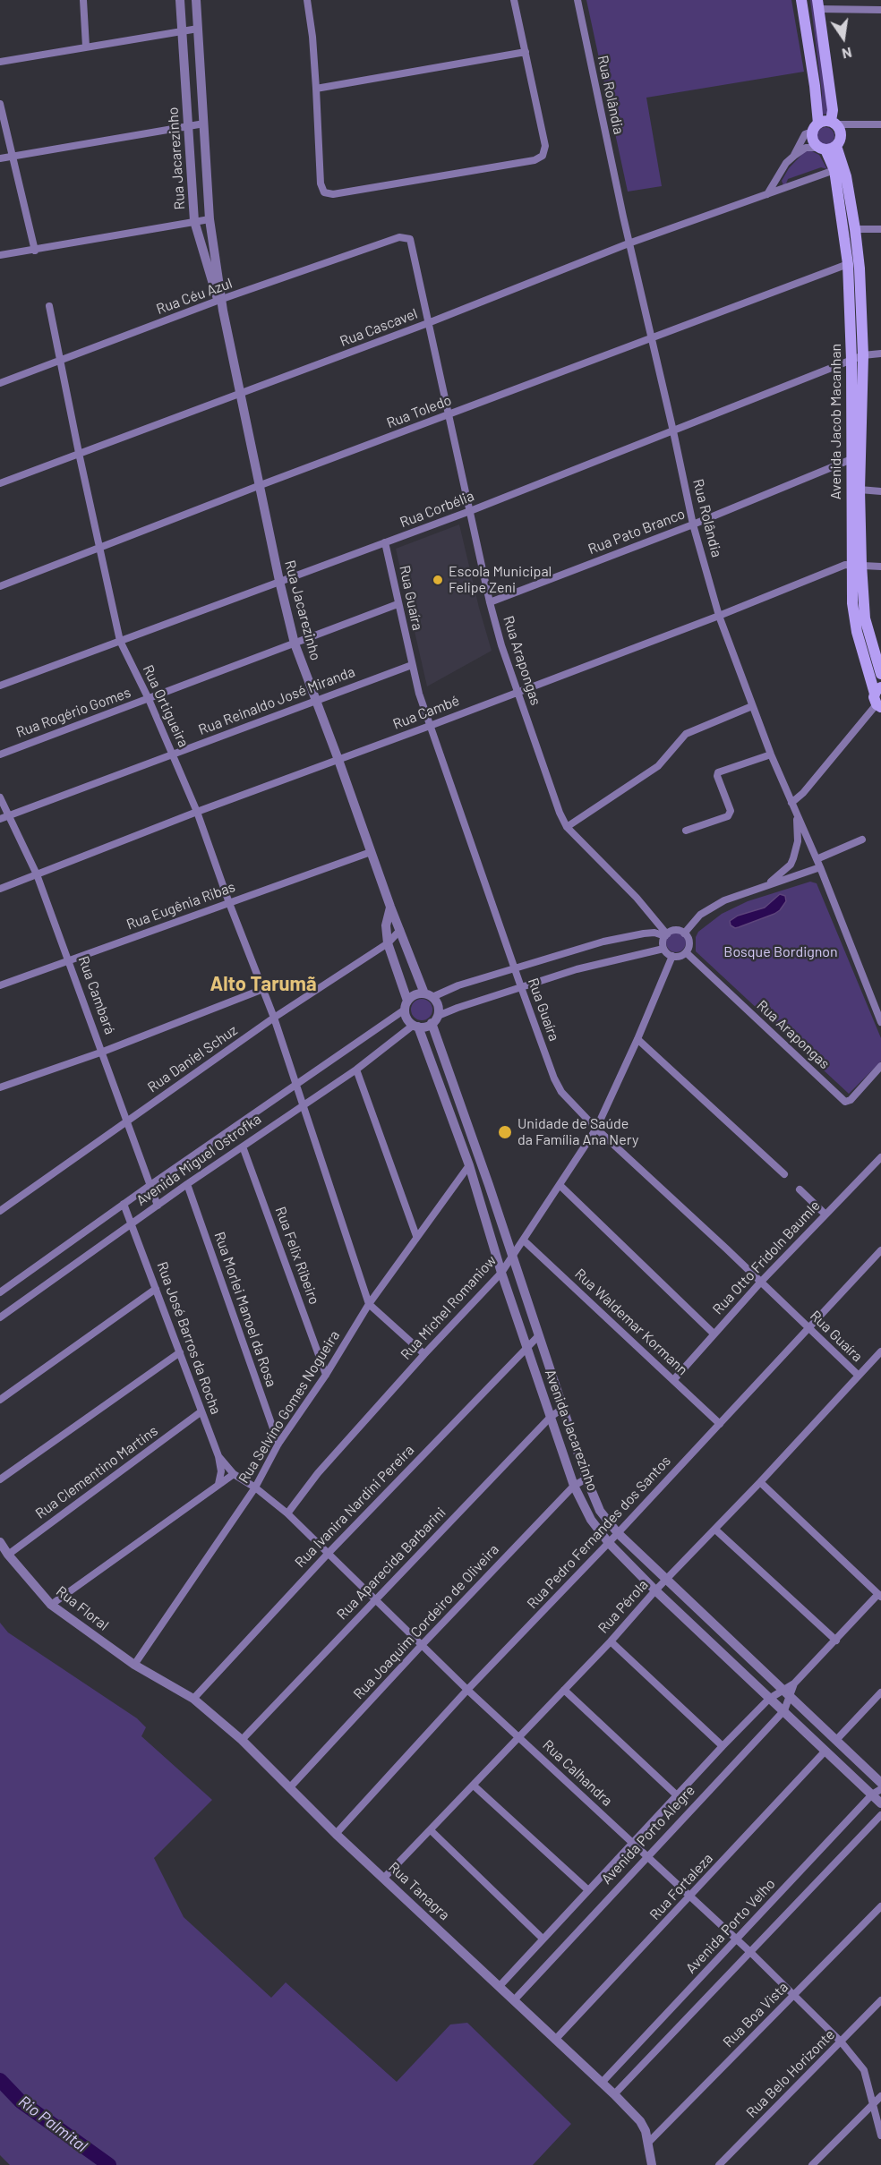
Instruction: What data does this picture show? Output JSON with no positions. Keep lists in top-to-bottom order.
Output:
{
  "streets": {
    "main road": ["Avenida Jacob Macanhan"],
    "street": [
      "Rua Rolândia",
      "Rua Jacarezinho",
      "Rua Céu Azul",
      "Rua Cascavel",
      "Rua Toledo",
      "Rua Corbélia",
      "Rua Pato Branco",
      "Rua Guaíra",
      "Rua Arapongas",
      "Rua Reinaldo José Miranda",
      "Rua Ortigueira",
      "Rua Rogério Gomes",
      "Rua Cambé",
      "Rua Eugênia Ribas",
      "Rua Cambará",
      "Rua Daniel Schuz",
      "Avenida Miguel Ostrofka",
      "Rua Felix Ribeiro",
      "Rua Otto Fridoln Baumle",
      "Rua Michel Romaniow",
      "Rua Morlei Manoel da Rosa",
      "Rua Waldemar Kormann",
      "Rua José Barros da Rocha",
      "Rua Selvino Gomes Nogueira",
      "Avenida Jacarezinho",
      "Rua Clementino Martins",
      "Rua Ivanira Nardini Pereira",
      "Rua Pedro Fernandes dos Santos",
      "Rua Aparecida Barbarini",
      "Rua Pérola",
      "Rua Floral",
      "Rua Joaquim Cordeiro de Oliveira",
      "Rua Calhandra",
      "Avenida Porto Alegre",
      "Rua Fortaleza",
      "Rua Tanagra",
      "Avenida Porto Velho",
      "Rua Boa Vista",
      "Rua Belo Horizonte"
    ]
  },
  "crossings": [
    ["Rua Rolândia", "Rua Cascavel"],
    ["Rua Rolândia", "Rua Toledo"],
    ["Rua Rolândia", "Rua Corbélia"],
    ["Rua Rolândia", "Rua Pato Branco"],
    ["Rua Rolândia", "Rua Cambé"],
    ["Rua Jacarezinho", "Rua Céu Azul"],
    ["Rua Jacarezinho", "Rua Cascavel"],
    ["Rua Jacarezinho", "Rua Toledo"],
    ["Rua Jacarezinho", "Rua Corbélia"],
    ["Rua Jacarezinho", "Rua Reinaldo José Miranda"],
    ["Rua Jacarezinho", "Rua Rogério Gomes"],
    ["Rua Jacarezinho", "Rua Cambé"],
    ["Rua Jacarezinho", "Rua Eugênia Ribas"],
    ["Rua Jacarezinho", "Rua Daniel Schuz"],
    ["Rua Jacarezinho", "Avenida Miguel Ostrofka"],
    ["Rua Jacarezinho", "Avenida Jacarezinho"],
    ["Rua Céu Azul", "Rua Arapongas"],
    ["Rua Céu Azul", "Rua Ortigueira"],
    ["Rua Cascavel", "Avenida Jacob Macanhan"],
    ["Rua Cascavel", "Rua Arapongas"],
    ["Rua Cascavel", "Rua Ortigueira"],
    ["Rua Toledo", "Avenida Jacob Macanhan"],
    ["Rua Toledo", "Rua Arapongas"],
    ["Rua Toledo", "Rua Ortigueira"],
    ["Avenida Jacob Macanhan", "Rua Corbélia"],
    ["Avenida Jacob Macanhan", "Rua Pato Branco"],
    ["Avenida Jacob Macanhan", "Rua Cambé"],
    ["Rua Corbélia", "Rua Guaíra"],
    ["Rua Corbélia", "Rua Arapongas"],
    ["Rua Corbélia", "Rua Ortigueira"],
    ["Rua Pato Branco", "Rua Arapongas"],
    ["Rua Guaíra", "Rua Reinaldo José Miranda"],
    ["Rua Guaíra", "Rua Rogério Gomes"],
    ["Rua Guaíra", "Rua Cambé"],
    ["Rua Guaíra", "Rua Otto Fridoln Baumle"],
    ["Rua Guaíra", "Rua Michel Romaniow"],
    ["Rua Guaíra", "Rua Pedro Fernandes dos Santos"],
    ["Rua Guaíra", "Rua Pérola"],
    ["Rua Arapongas", "Rua Cambé"],
    ["Rua Arapongas", "Rua Michel Romaniow"],
    ["Rua Reinaldo José Miranda", "Rua Ortigueira"],
    ["Rua Reinaldo José Miranda", "Rua Cambará"],
    ["Rua Ortigueira", "Rua Rogério Gomes"],
    ["Rua Ortigueira", "Rua Cambé"],
    ["Rua Ortigueira", "Rua Eugênia Ribas"],
    ["Rua Ortigueira", "Rua Daniel Schuz"],
    ["Rua Ortigueira", "Avenida Miguel Ostrofka"],
    ["Rua Ortigueira", "Rua Selvino Gomes Nogueira"],
    ["Rua Cambé", "Rua Cambará"],
    ["Rua Eugênia Ribas", "Rua Cambará"],
    ["Rua Cambará", "Rua Daniel Schuz"],
    ["Rua Cambará", "Avenida Miguel Ostrofka"],
    ["Avenida Miguel Ostrofka", "Rua Felix Ribeiro"],
    ["Avenida Miguel Ostrofka", "Rua Morlei Manoel da Rosa"],
    ["Avenida Miguel Ostrofka", "Rua José Barros da Rocha"],
    ["Avenida Miguel Ostrofka", "Avenida Jacarezinho"],
    ["Rua Felix Ribeiro", "Rua Selvino Gomes Nogueira"],
    ["Rua Otto Fridoln Baumle", "Rua Waldemar Kormann"],
    ["Rua Michel Romaniow", "Rua Waldemar Kormann"],
    ["Rua Michel Romaniow", "Avenida Jacarezinho"],
    ["Rua Michel Romaniow", "Rua Calhandra"],
    ["Rua Morlei Manoel da Rosa", "Rua Selvino Gomes Nogueira"],
    ["Rua Waldemar Kormann", "Rua Pedro Fernandes dos Santos"],
    ["Rua José Barros da Rocha", "Rua Clementino Martins"],
    ["Rua José Barros da Rocha", "Rua Calhandra"],
    ["Rua Selvino Gomes Nogueira", "Avenida Jacarezinho"],
    ["Rua Selvino Gomes Nogueira", "Rua Floral"],
    ["Rua Selvino Gomes Nogueira", "Rua Calhandra"],
    ["Rua Selvino Gomes Nogueira", "Rua Tanagra"],
    ["Avenida Jacarezinho", "Rua Ivanira Nardini Pereira"],
    ["Avenida Jacarezinho", "Rua Pedro Fernandes dos Santos"],
    ["Avenida Jacarezinho", "Rua Aparecida Barbarini"],
    ["Avenida Jacarezinho", "Rua Pérola"],
    ["Avenida Jacarezinho", "Rua Joaquim Cordeiro de Oliveira"],
    ["Avenida Jacarezinho", "Avenida Porto Alegre"],
    ["Avenida Jacarezinho", "Rua Fortaleza"],
    ["Avenida Jacarezinho", "Avenida Porto Velho"],
    ["Rua Clementino Martins", "Rua Floral"],
    ["Rua Ivanira Nardini Pereira", "Rua Calhandra"],
    ["Rua Ivanira Nardini Pereira", "Rua Tanagra"],
    ["Rua Pedro Fernandes dos Santos", "Rua Calhandra"],
    ["Rua Pedro Fernandes dos Santos", "Rua Tanagra"],
    ["Rua Aparecida Barbarini", "Rua Calhandra"],
    ["Rua Aparecida Barbarini", "Rua Tanagra"],
    ["Rua Pérola", "Rua Calhandra"],
    ["Rua Pérola", "Rua Tanagra"],
    ["Rua Floral", "Rua Tanagra"],
    ["Rua Joaquim Cordeiro de Oliveira", "Rua Calhandra"],
    ["Rua Joaquim Cordeiro de Oliveira", "Rua Tanagra"],
    ["Rua Calhandra", "Avenida Porto Alegre"],
    ["Rua Calhandra", "Rua Fortaleza"],
    ["Rua Calhandra", "Avenida Porto Velho"],
    ["Rua Calhandra", "Rua Boa Vista"],
    ["Rua Calhandra", "Rua Belo Horizonte"],
    ["Avenida Porto Alegre", "Rua Tanagra"],
    ["Rua Fortaleza", "Rua Tanagra"],
    ["Rua Tanagra", "Avenida Porto Velho"],
    ["Rua Tanagra", "Rua Boa Vista"]
  ],
  "districts": ["Alto Tarumã"],
  "water": ["Rio Palmital"],
  "parks": ["Bosque Bordignon"],
  "places": ["Escola Municipal Felipe Zeni", "Unidade de Saúde da Família Ana Nery"],
  "north": "bottom"
}
